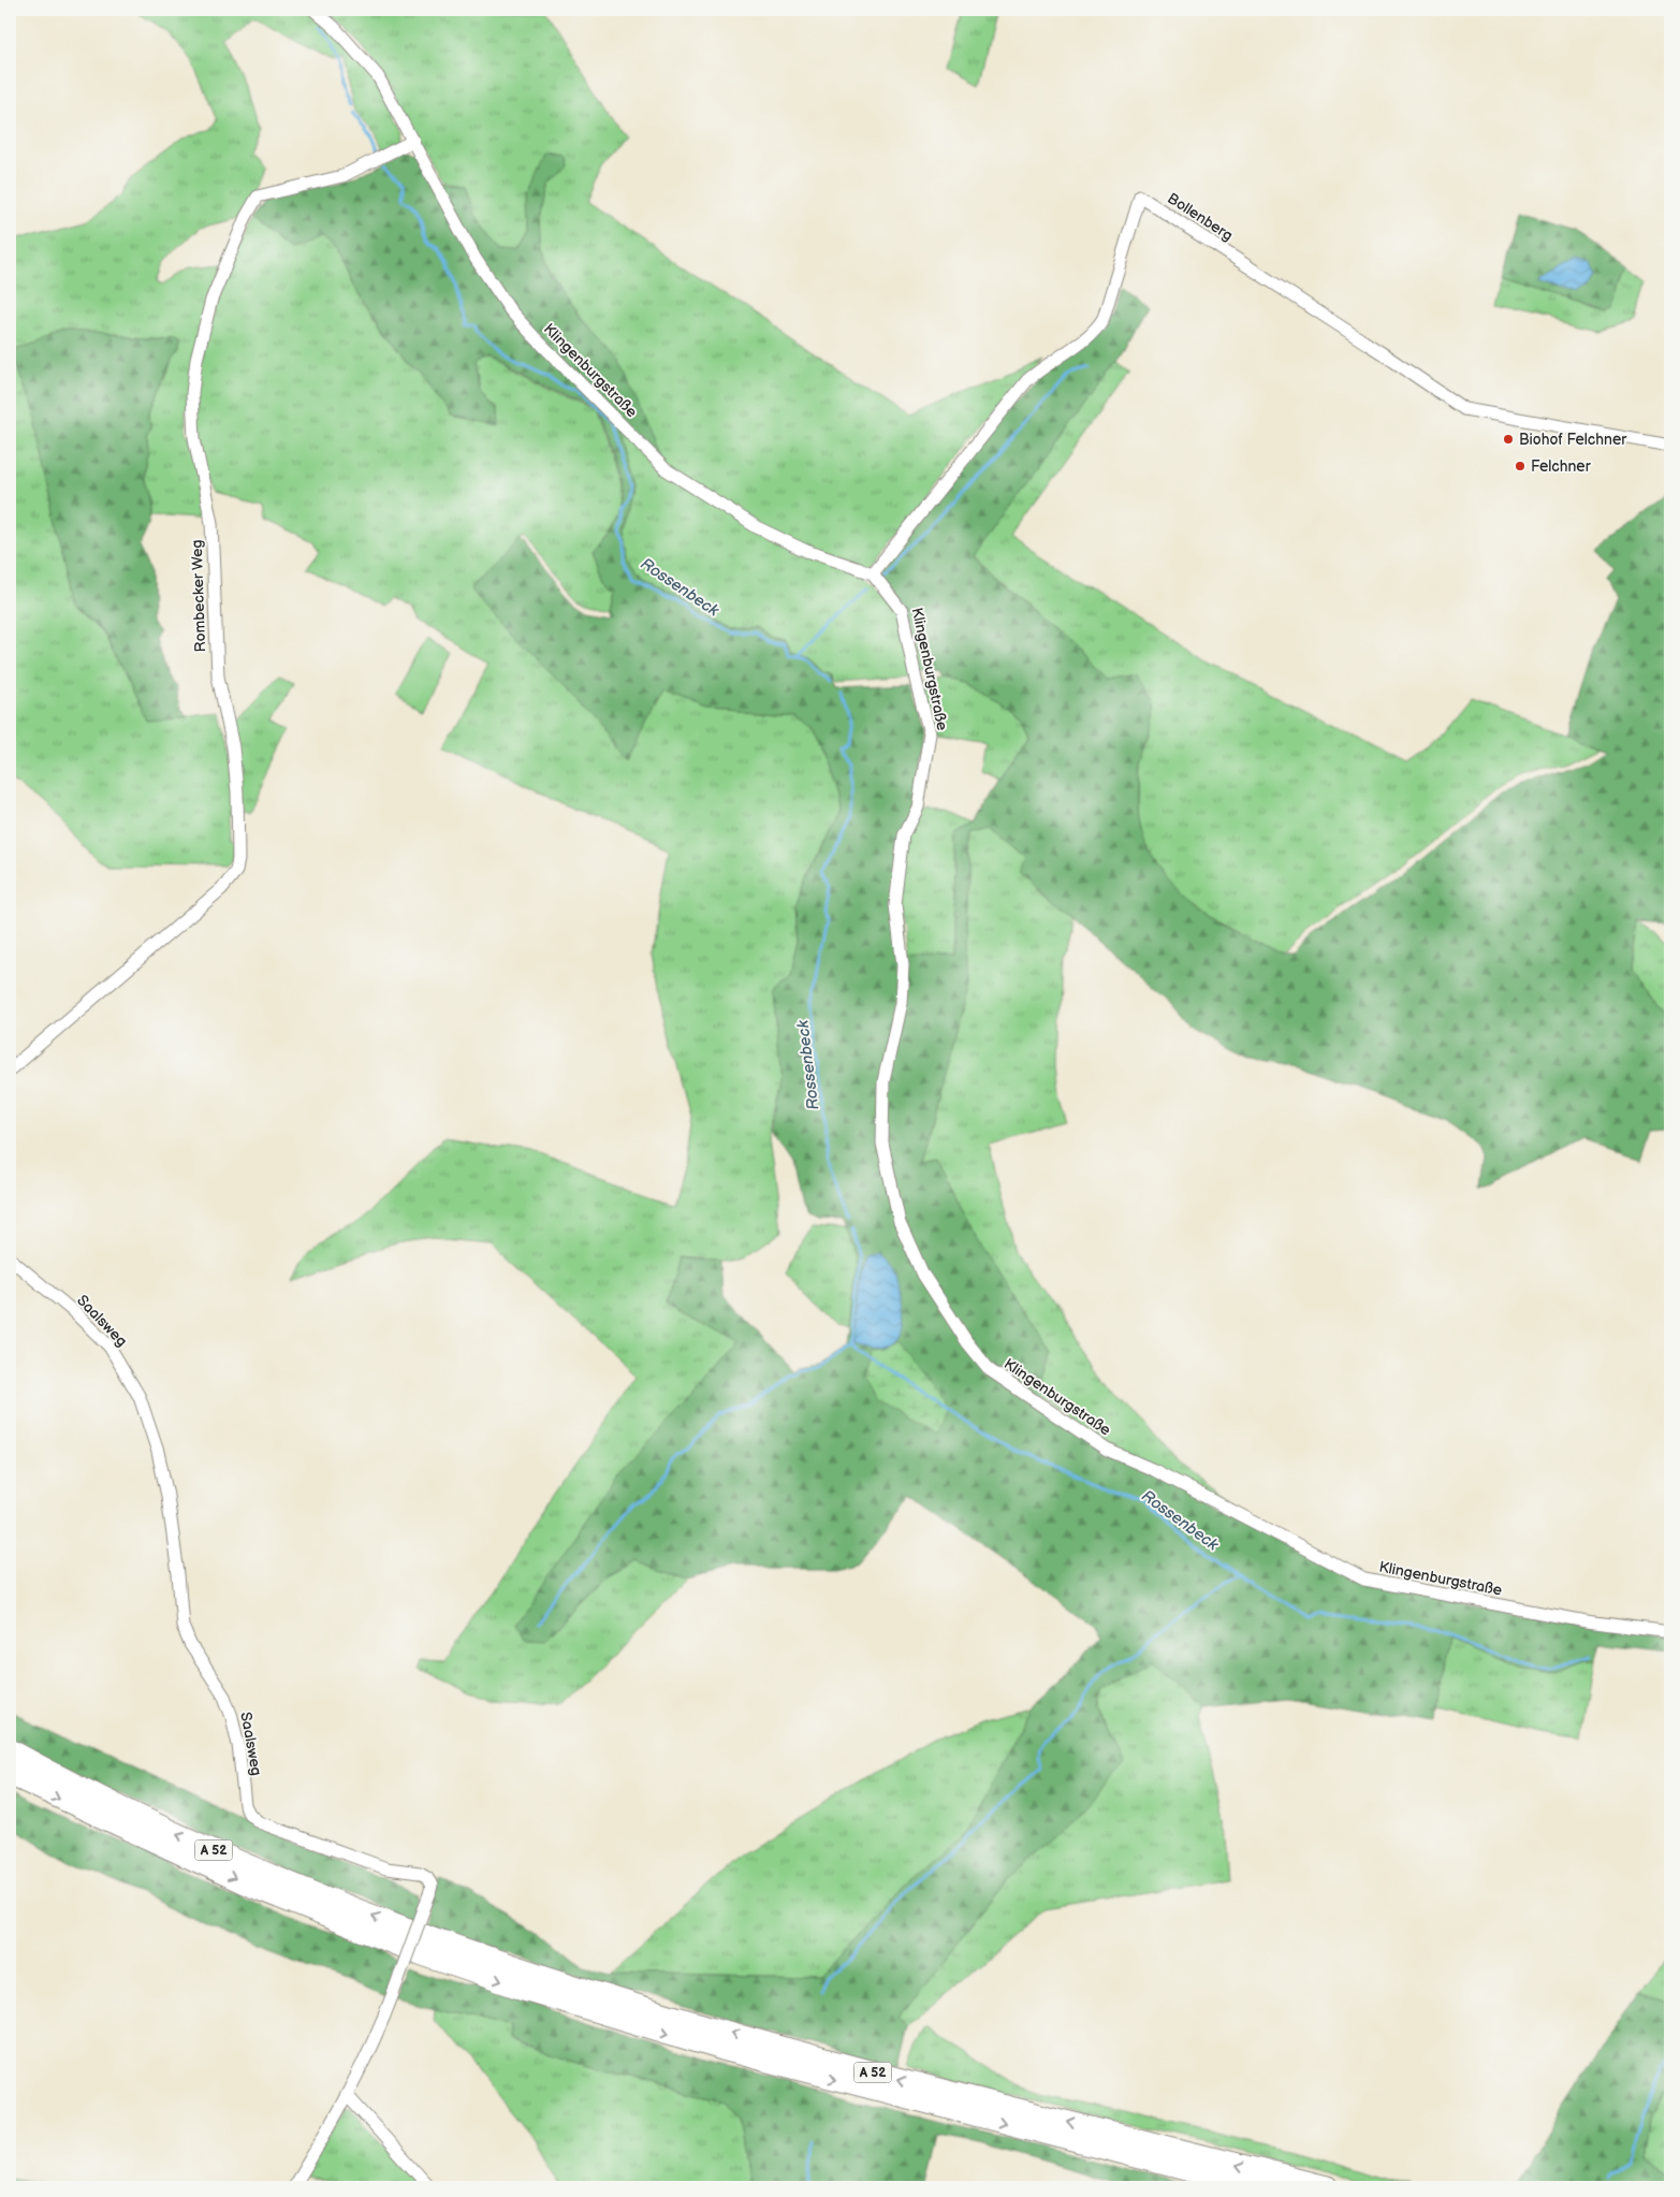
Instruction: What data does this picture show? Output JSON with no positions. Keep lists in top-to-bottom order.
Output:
{
  "streets": {
    "highway": ["A 52"],
    "street": [
      "Bollenberg",
      "Klingenburgstraße",
      "Rombecker Weg",
      "Saalsweg"
    ]
  },
  "crossings": [
    ["Bollenberg", "Klingenburgstraße"],
    ["Klingenburgstraße", "Rombecker Weg"]
  ],
  "water": ["Rossenbeck"],
  "places": ["Biohof Felchner", "Felchner"]
}
